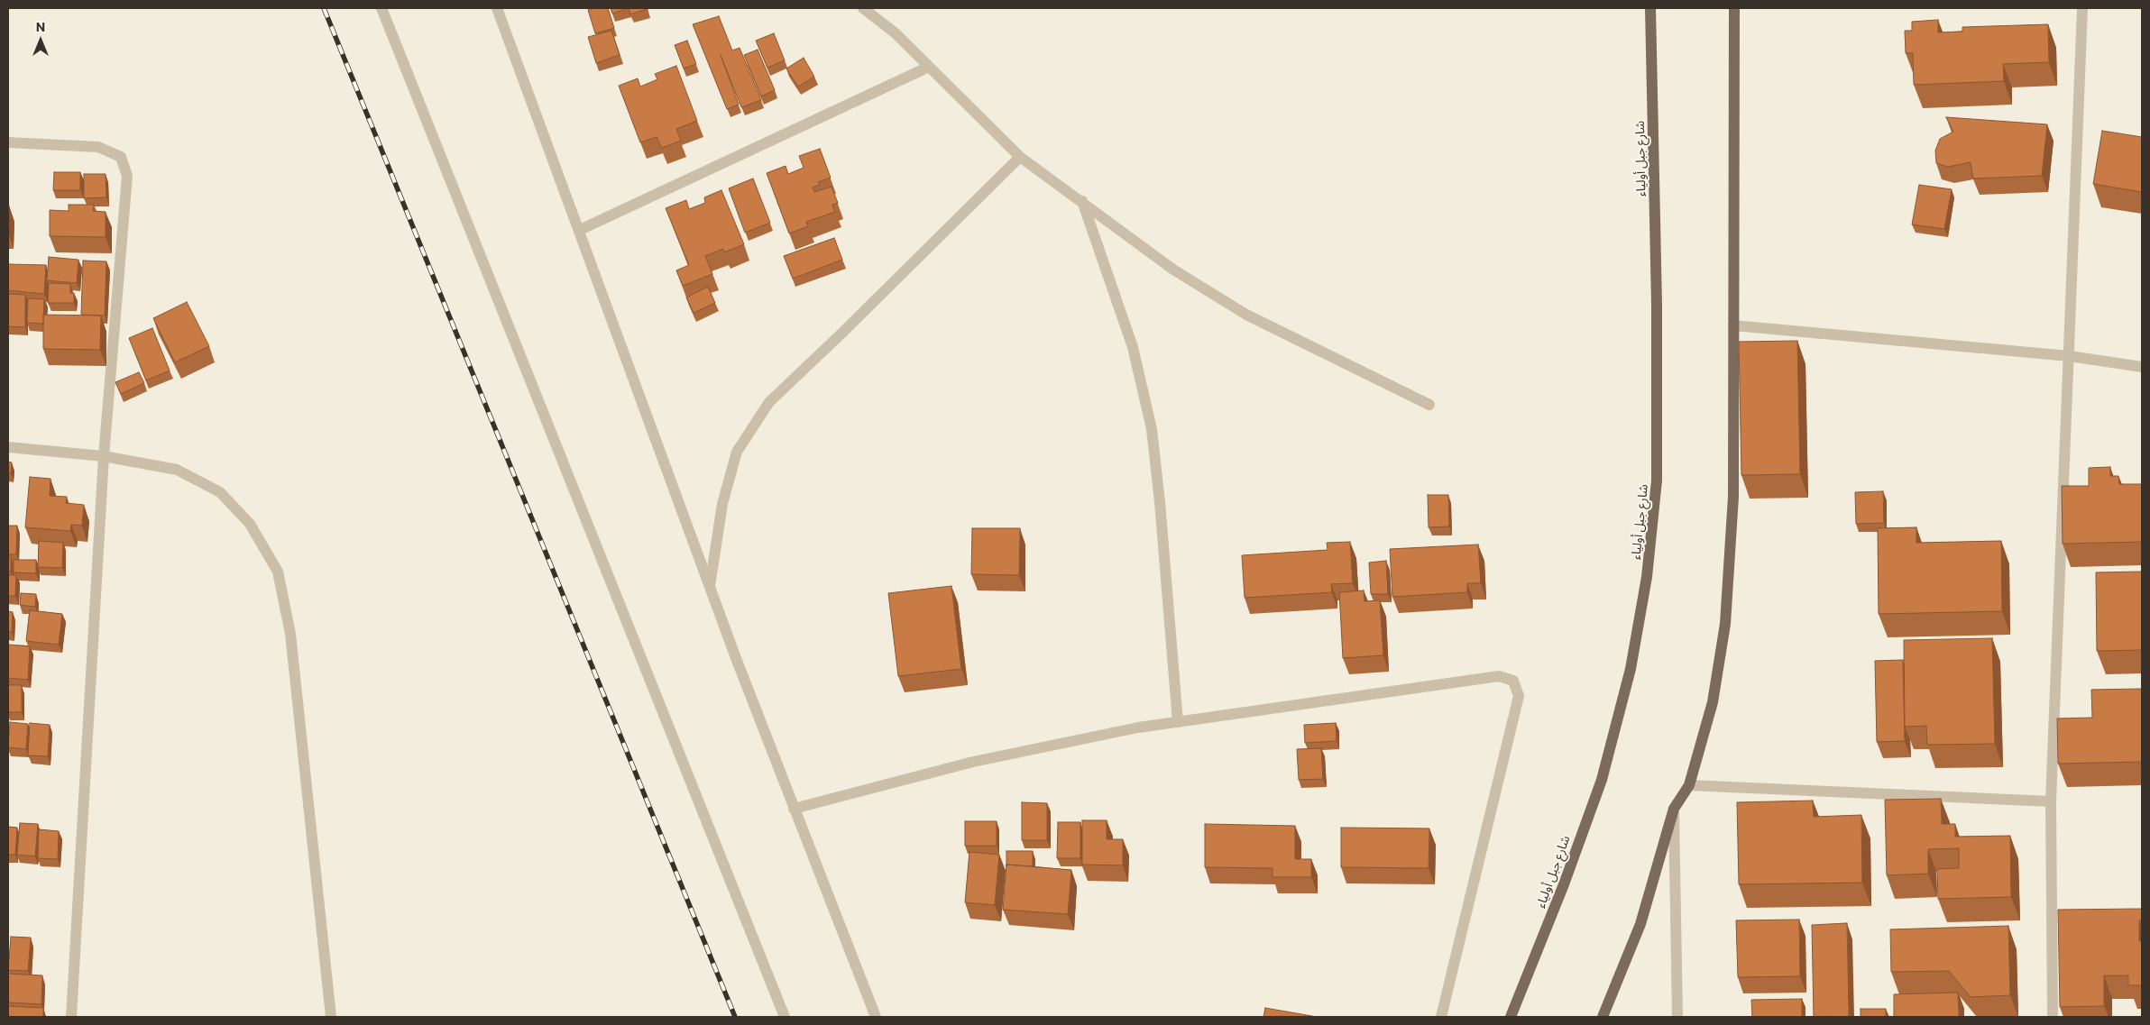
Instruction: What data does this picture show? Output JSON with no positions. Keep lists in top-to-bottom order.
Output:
{
  "streets": {
    "main road": ["شارع جبل أولياء"]
  },
  "north": "top"
}
